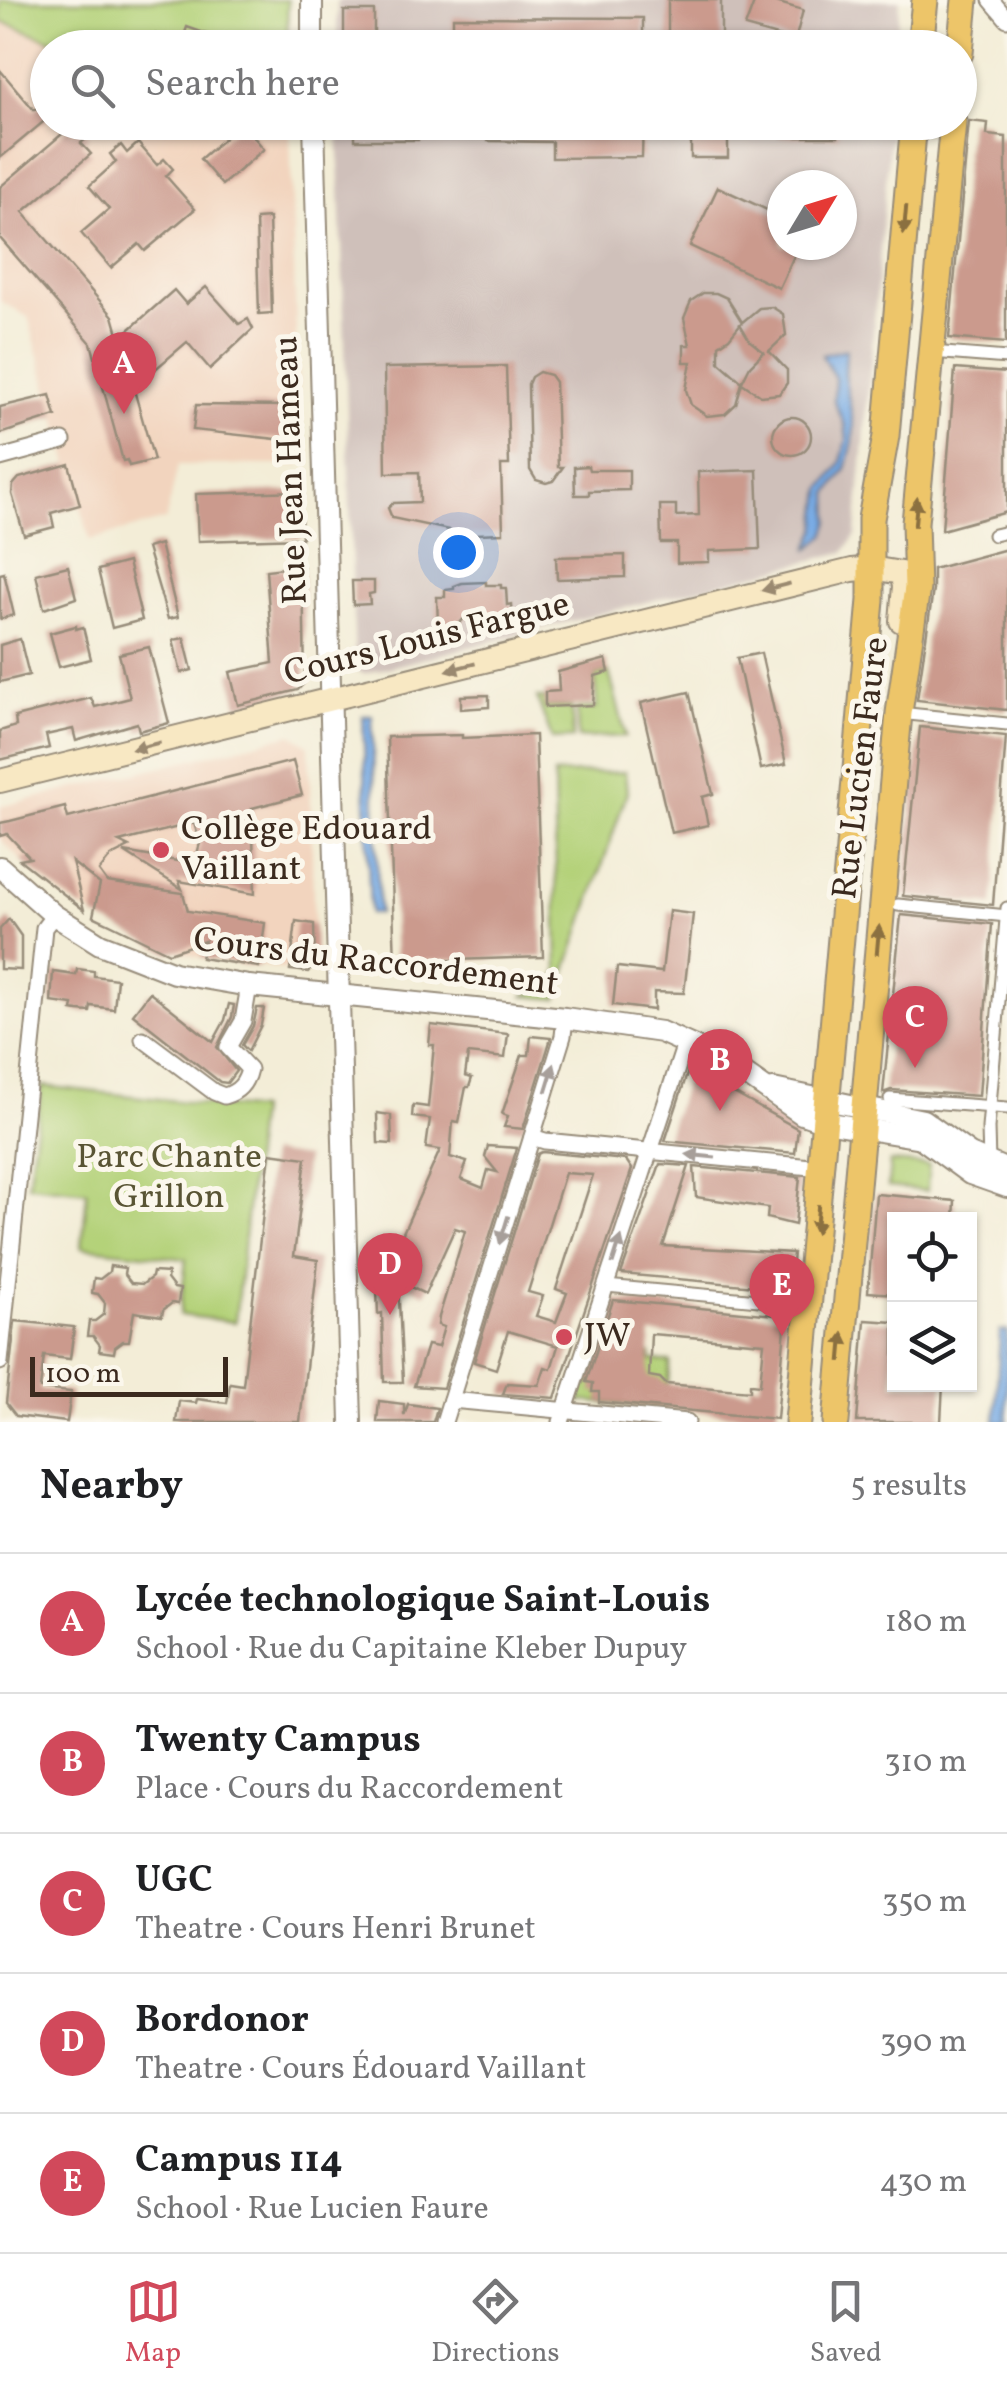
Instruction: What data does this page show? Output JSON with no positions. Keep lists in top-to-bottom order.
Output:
{
  "streets": {
    "main road": ["Cours Louis Fargue", "Rue Lucien Faure"],
    "street": ["Rue Jean Hameau", "Cours du Raccordement"]
  },
  "crossings": [
    ["Rue Jean Hameau", "Cours Louis Fargue"],
    ["Rue Jean Hameau", "Cours du Raccordement"],
    ["Cours Louis Fargue", "Rue Lucien Faure"],
    ["Rue Lucien Faure", "Cours du Raccordement"]
  ],
  "one_way": ["Cours Louis Fargue"],
  "parks": ["Parc Chante Grillon"],
  "places": ["Collège Edouard Vaillant", "JW"],
  "scale_bar": "100 m",
  "north": "top right",
  "page": {
    "search": "Search here",
    "pins": [
      "A",
      "C",
      "B",
      "D",
      "E"
    ],
    "scale": "100 m",
    "heading": ["Nearby", "5 results"],
    "list": [
      {
        "mark": "A",
        "name": "Lycée technologique Saint-Louis",
        "note": "School · Rue du Capitaine Kleber Dupuy",
        "value": "180 m"
      },
      {
        "mark": "B",
        "name": "Twenty Campus",
        "note": "Place · Cours du Raccordement",
        "value": "310 m"
      },
      {
        "mark": "C",
        "name": "UGC",
        "note": "Theatre · Cours Henri Brunet",
        "value": "350 m"
      },
      {
        "mark": "D",
        "name": "Bordonor",
        "note": "Theatre · Cours Édouard Vaillant",
        "value": "390 m"
      },
      {
        "mark": "E",
        "name": "Campus 114",
        "note": "School · Rue Lucien Faure",
        "value": "430 m"
      }
    ],
    "nav": ["Map", "Directions", "Saved"]
  }
}
